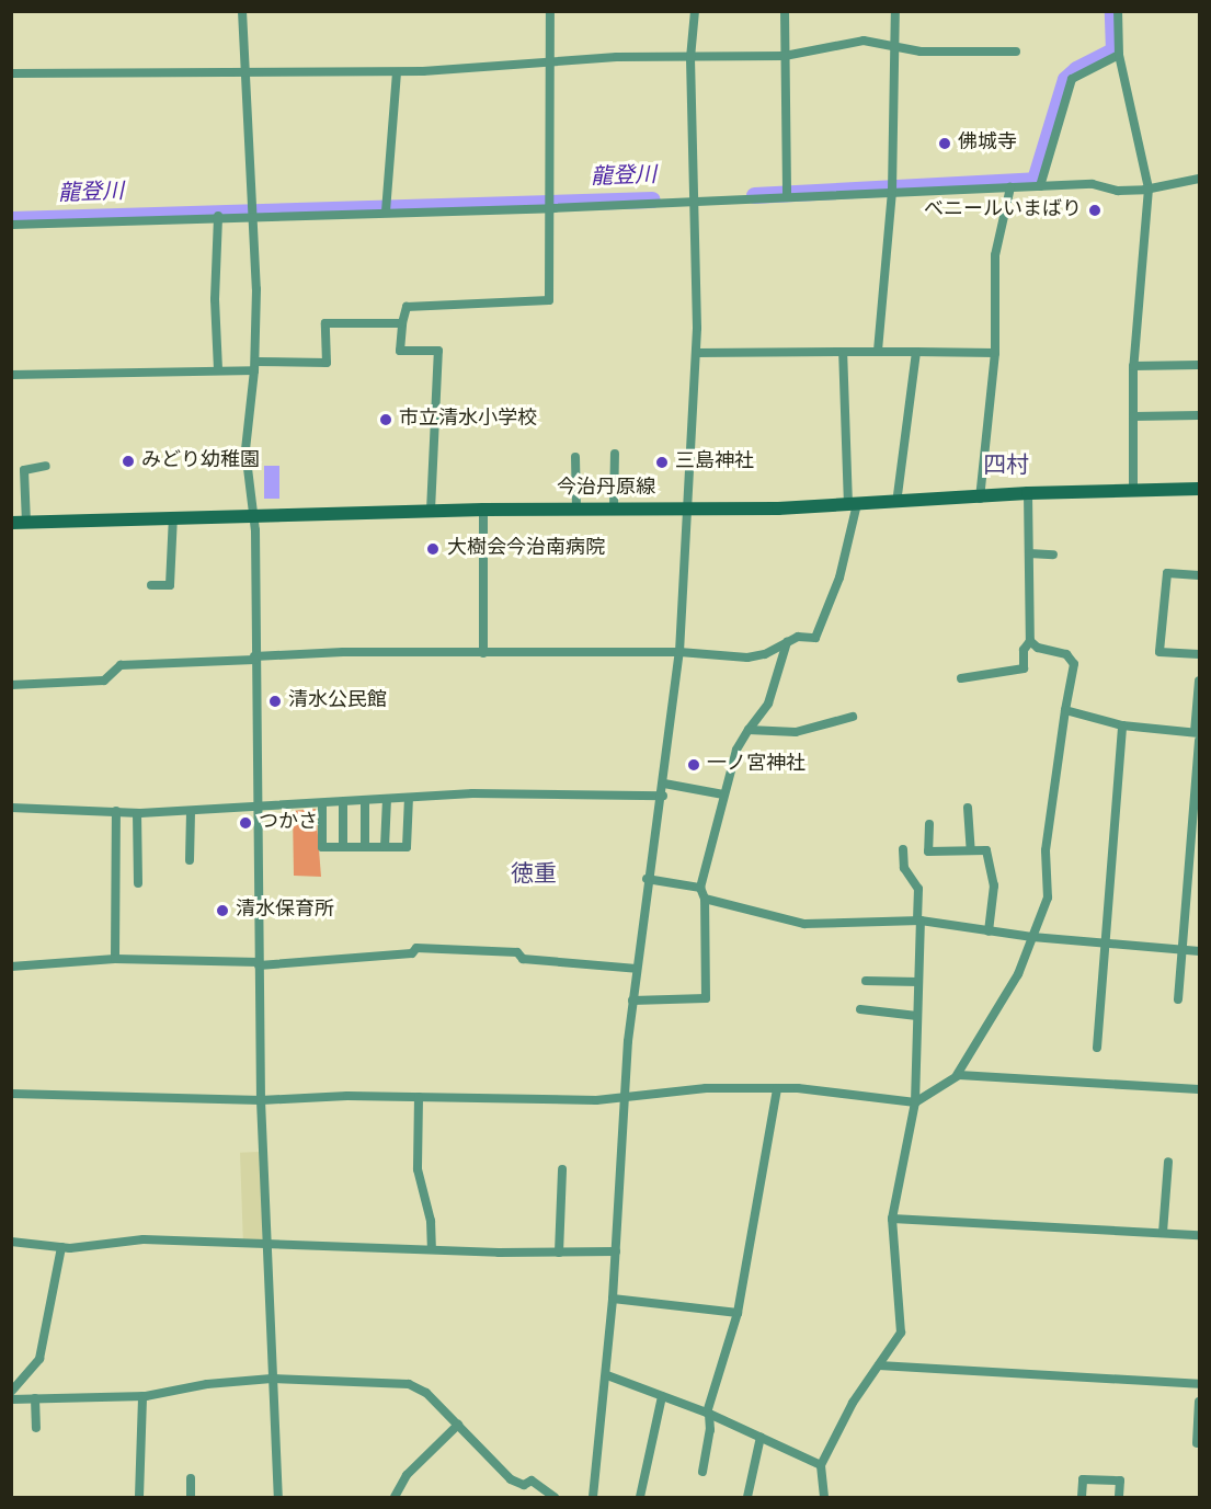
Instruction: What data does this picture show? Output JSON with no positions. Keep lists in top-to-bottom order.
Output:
{
  "streets": {
    "main road": ["今治丹原線"]
  },
  "districts": ["四村", "徳重"],
  "water": ["龍登川"],
  "places": [
    "佛城寺",
    "べニールいまばり",
    "市立清水小学校",
    "みどり幼稚園",
    "三島神社",
    "大樹会今治南病院",
    "清水公民館",
    "一ノ宮神社",
    "つかさ",
    "清水保育所"
  ]
}
